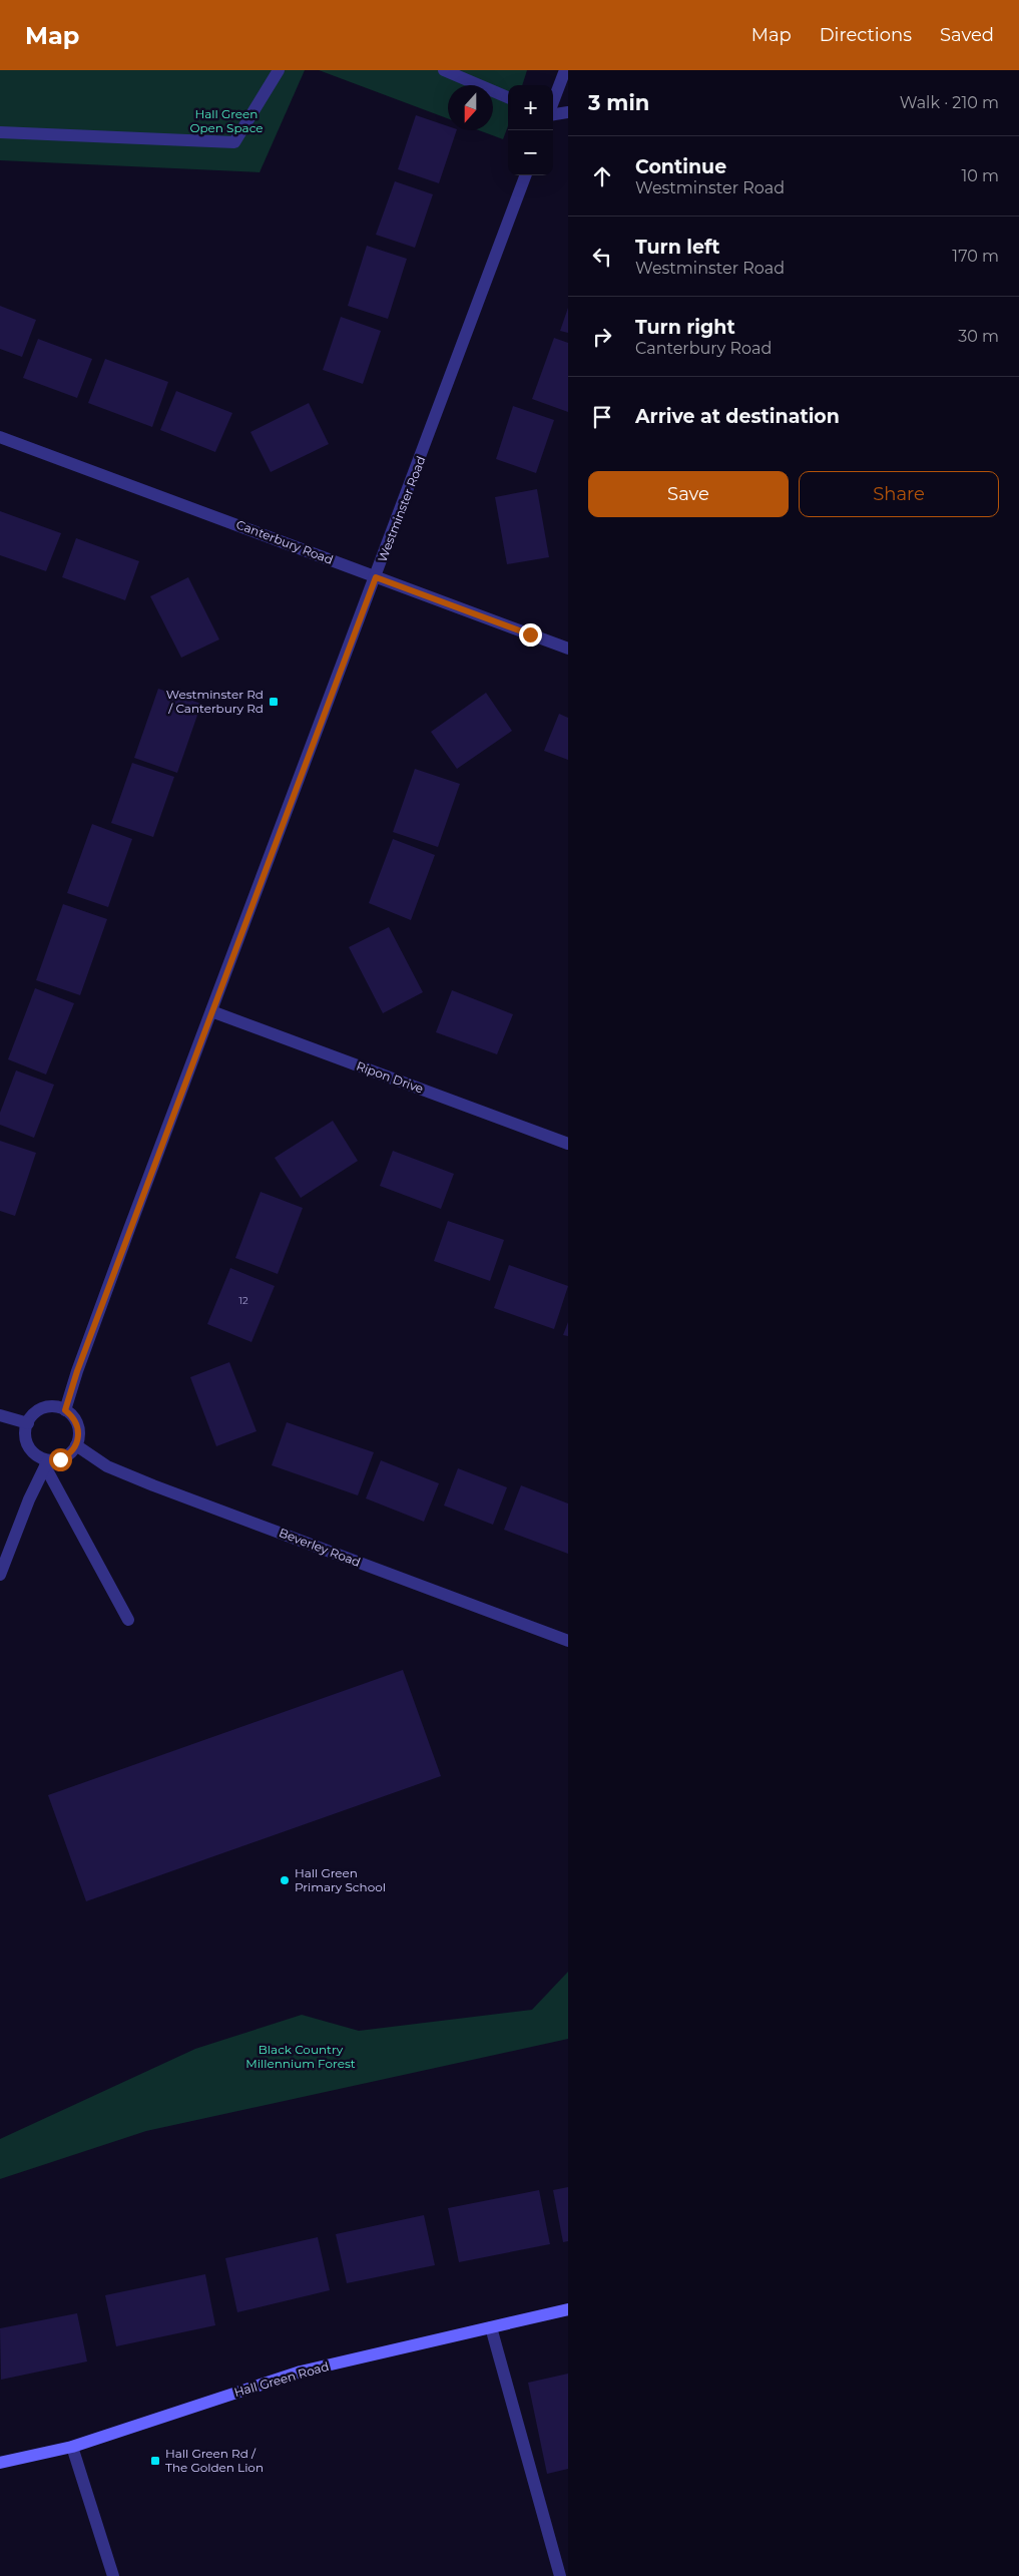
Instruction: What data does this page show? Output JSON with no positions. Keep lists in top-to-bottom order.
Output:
{
  "streets": {
    "street": [
      "Westminster Road",
      "Canterbury Road",
      "Ripon Drive",
      "Beverley Road",
      "Hall Green Road"
    ]
  },
  "crossings": [
    ["Westminster Road", "Canterbury Road"],
    ["Westminster Road", "Ripon Drive"],
    ["Westminster Road", "Beverley Road"]
  ],
  "parks": ["Hall Green Open Space", "Black Country Millennium Forest"],
  "places": {
    "transit": ["Westminster Rd / Canterbury Rd", "Hall Green Rd / The Golden Lion"],
    "other": ["Hall Green Primary School"]
  },
  "house_numbers": ["12"],
  "north": "bottom",
  "page": {
    "header": "Map",
    "nav": ["Map", "Directions", "Saved"],
    "heading": ["3 min", "Walk · 210 m"],
    "map_buttons": ["+", "−"],
    "list": [
      ["Continue", "Westminster Road", "10 m"],
      ["Turn left", "Westminster Road", "170 m"],
      ["Turn right", "Canterbury Road", "30 m"],
      "Arrive at destination"
    ],
    "buttons": ["Save", "Share"]
  }
}
